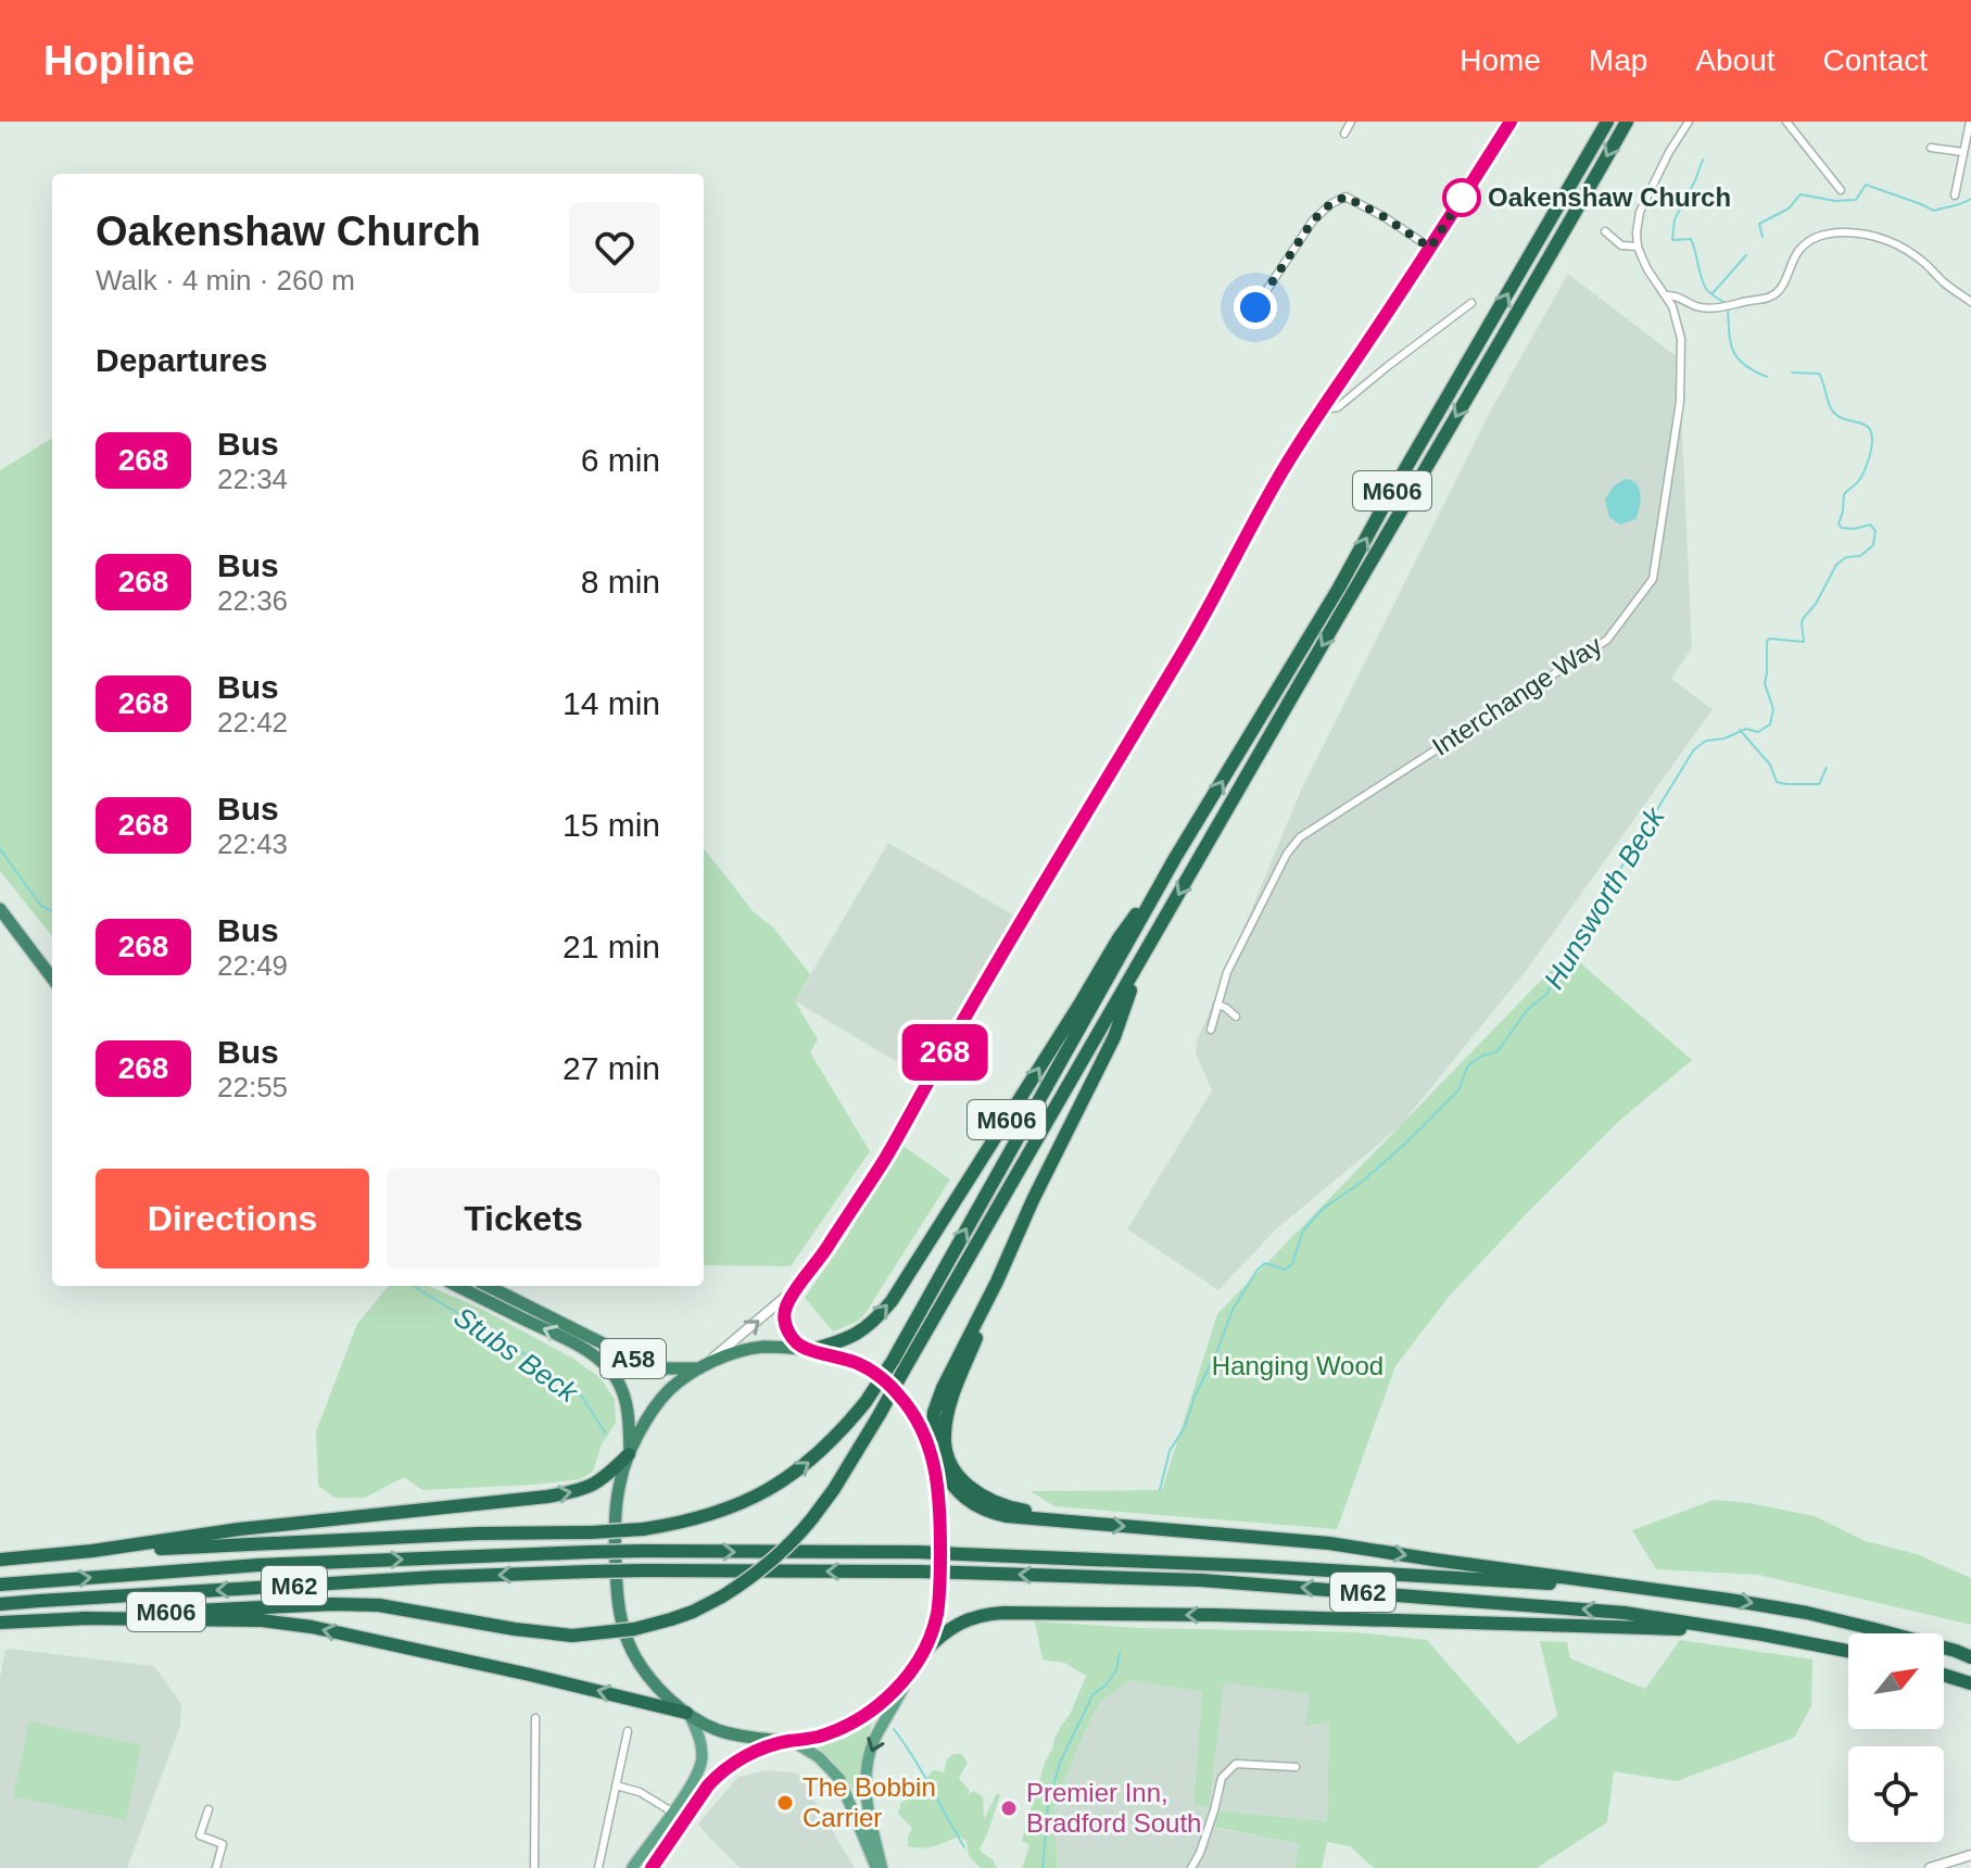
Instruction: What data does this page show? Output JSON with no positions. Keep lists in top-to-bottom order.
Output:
{
  "streets": {
    "highway": ["M606", "A58", "M62"],
    "street": ["Interchange Way"]
  },
  "water": ["Hunsworth Beck", "Stubs Beck"],
  "parks": ["Hanging Wood"],
  "places": ["Oakenshaw Church", "The Bobbin Carrier", "Premier Inn, Bradford South"],
  "lines": ["bus line 268"],
  "north": "top right",
  "page": {
    "header": "Hopline",
    "nav": [
      "Home",
      "Map",
      "About",
      "Contact"
    ],
    "on_map": "268",
    "heading": [
      ["Oakenshaw Church", "Walk · 4 min · 260 m"],
      "Departures"
    ],
    "list": [
      {
        "mark": "268",
        "name": "Bus",
        "note": "22:34",
        "value": "6 min"
      },
      {
        "mark": "268",
        "name": "Bus",
        "note": "22:36",
        "value": "8 min"
      },
      {
        "mark": "268",
        "name": "Bus",
        "note": "22:42",
        "value": "14 min"
      },
      {
        "mark": "268",
        "name": "Bus",
        "note": "22:43",
        "value": "15 min"
      },
      {
        "mark": "268",
        "name": "Bus",
        "note": "22:49",
        "value": "21 min"
      },
      {
        "mark": "268",
        "name": "Bus",
        "note": "22:55",
        "value": "27 min"
      }
    ],
    "buttons": ["Directions", "Tickets"]
  }
}
